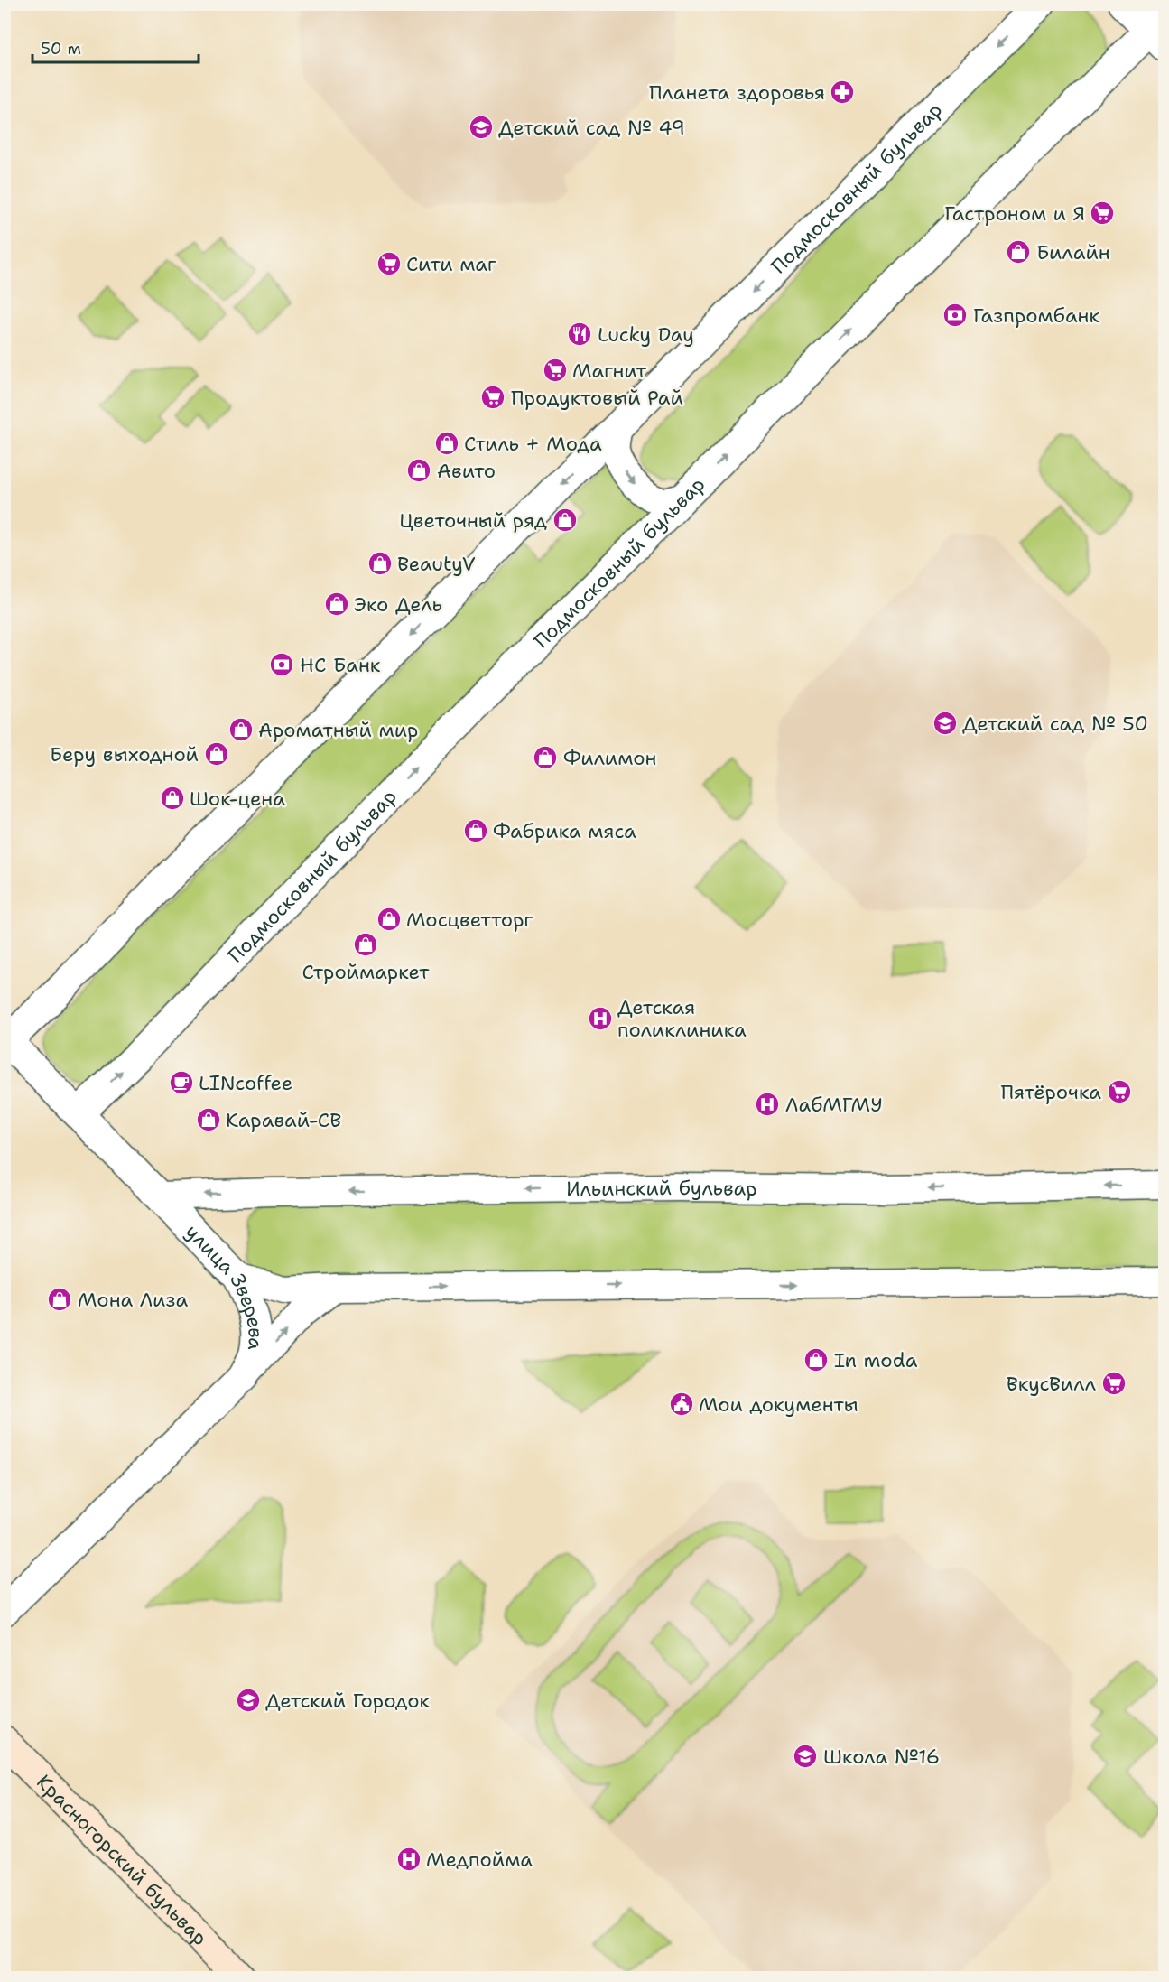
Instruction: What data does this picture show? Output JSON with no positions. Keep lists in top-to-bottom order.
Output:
{
  "streets": {
    "main road": ["Красногорский бульвар"],
    "street": ["Подмосковный бульвар", "Ильинский бульвар", "улица Зверева"]
  },
  "crossings": [
    ["Подмосковный бульвар", "улица Зверева"],
    ["Ильинский бульвар", "улица Зверева"]
  ],
  "places": {
    "pharmacy": ["Планета здоровья"],
    "school or university": [
      "Детский сад № 49",
      "Детский сад № 50",
      "Детский Городок",
      "Школа №16"
    ],
    "supermarket": [
      "Гастроном и Я",
      "Сити маг",
      "Магнит",
      "Продуктовый Рай",
      "Пятёрочка",
      "ВкусВилл"
    ],
    "shop": [
      "Билайн",
      "Стиль + Мода",
      "Авито",
      "Цветочный ряд",
      "BeautyV",
      "Эко Дель",
      "Ароматный мир",
      "Беру выходной",
      "Филимон",
      "Шок-цена",
      "Фабрика мяса",
      "Мосцветторг",
      "Строймаркет",
      "Каравай-СВ",
      "Мона Лиза",
      "In moda"
    ],
    "bank": ["Газпромбанк", "НС Банк"],
    "restaurant": ["Lucky Day"],
    "hospital": ["Детская поликлиника", "ЛабМГМУ", "Медпойма"],
    "cafe": ["LINcoffee"],
    "public building": ["Мои документы"]
  },
  "scale_bar": "50 m"
}
